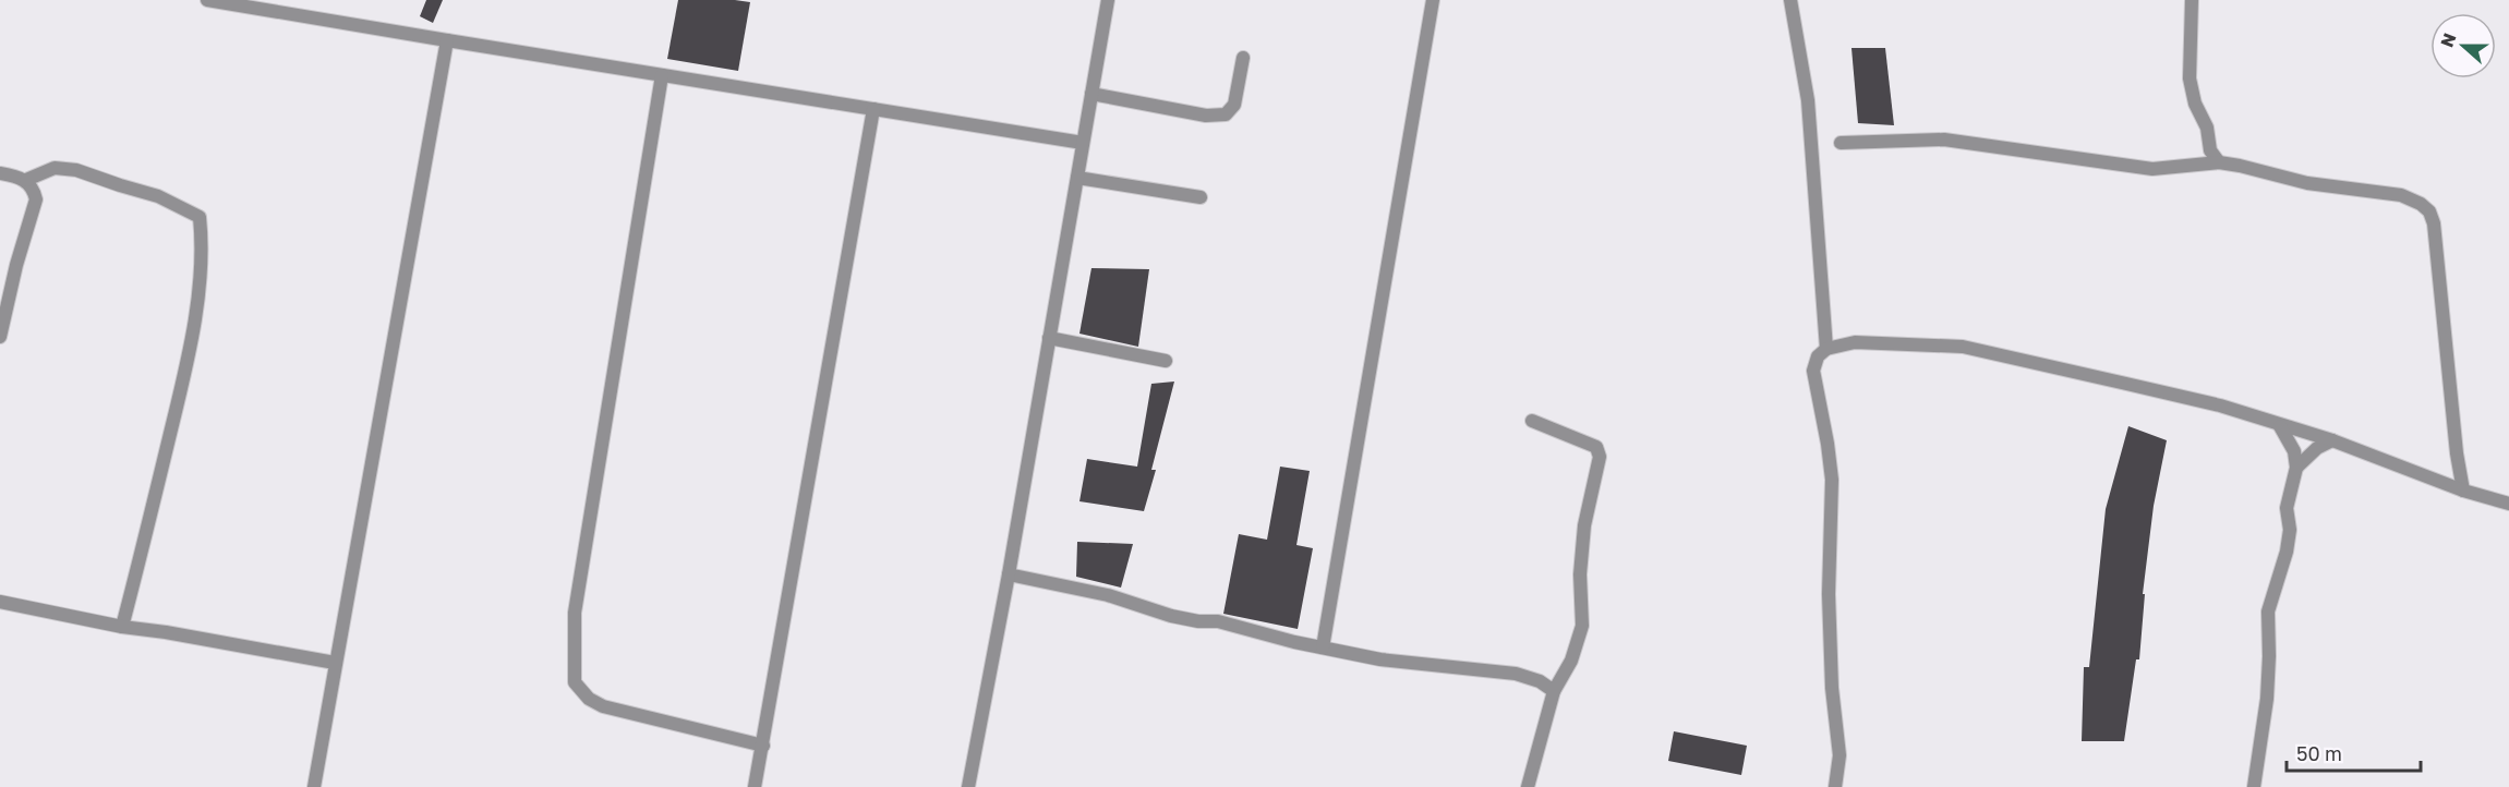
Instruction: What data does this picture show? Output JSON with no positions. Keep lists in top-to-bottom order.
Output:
{
  "scale_bar": "50 m",
  "north": "left"
}
